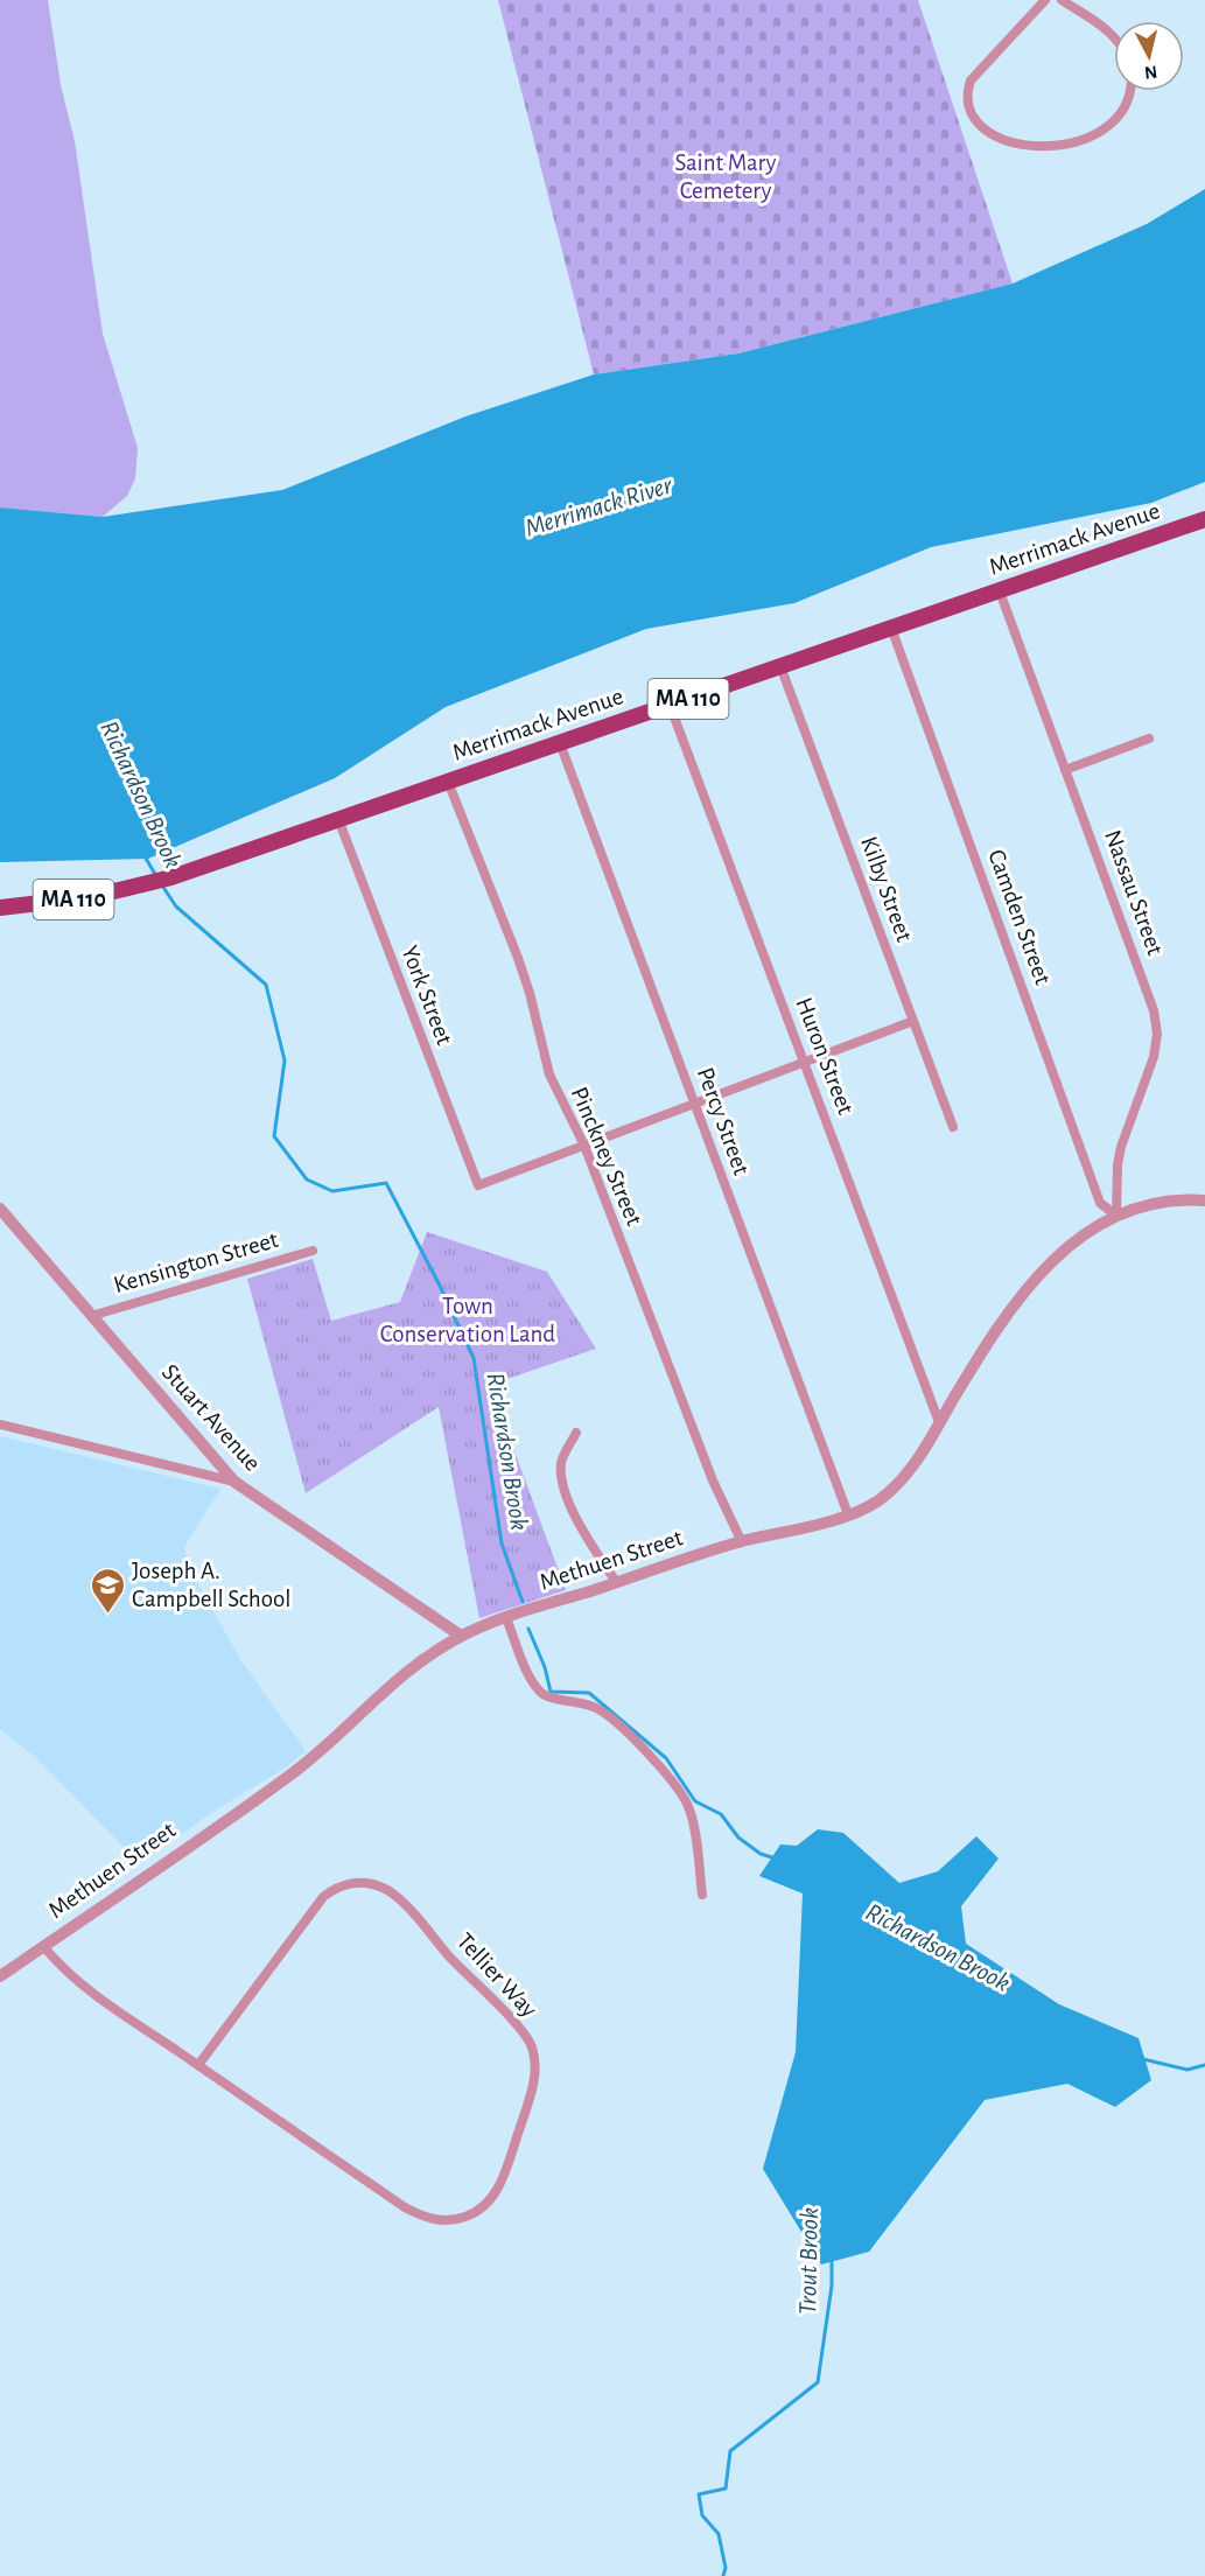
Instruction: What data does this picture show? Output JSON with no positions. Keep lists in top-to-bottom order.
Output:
{
  "streets": {
    "main road": ["Merrimack Avenue", "MA 110"],
    "street": [
      "Kilby Street",
      "Nassau Street",
      "Camden Street",
      "York Street",
      "Huron Street",
      "Percy Street",
      "Pinckney Street",
      "Kensington Street",
      "Stuart Avenue",
      "Methuen Street",
      "Tellier Way"
    ]
  },
  "crossings": [
    ["Merrimack Avenue", "Kilby Street"],
    ["Merrimack Avenue", "Nassau Street"],
    ["Merrimack Avenue", "Camden Street"],
    ["Merrimack Avenue", "York Street"],
    ["Merrimack Avenue", "Huron Street"],
    ["Merrimack Avenue", "Percy Street"],
    ["Merrimack Avenue", "Pinckney Street"],
    ["Nassau Street", "Camden Street"],
    ["Nassau Street", "Methuen Street"],
    ["Camden Street", "Methuen Street"],
    ["York Street", "Pinckney Street"],
    ["Huron Street", "Methuen Street"],
    ["Percy Street", "Methuen Street"],
    ["Pinckney Street", "Methuen Street"],
    ["Kensington Street", "Stuart Avenue"],
    ["Stuart Avenue", "Methuen Street"],
    ["Methuen Street", "Tellier Way"]
  ],
  "water": ["Merrimack River", "Richardson Brook", "Trout Brook"],
  "parks": ["Saint Mary Cemetery", "Town Conservation Land"],
  "places": {
    "school or university": ["Joseph A. Campbell School"]
  },
  "north": "bottom"
}
